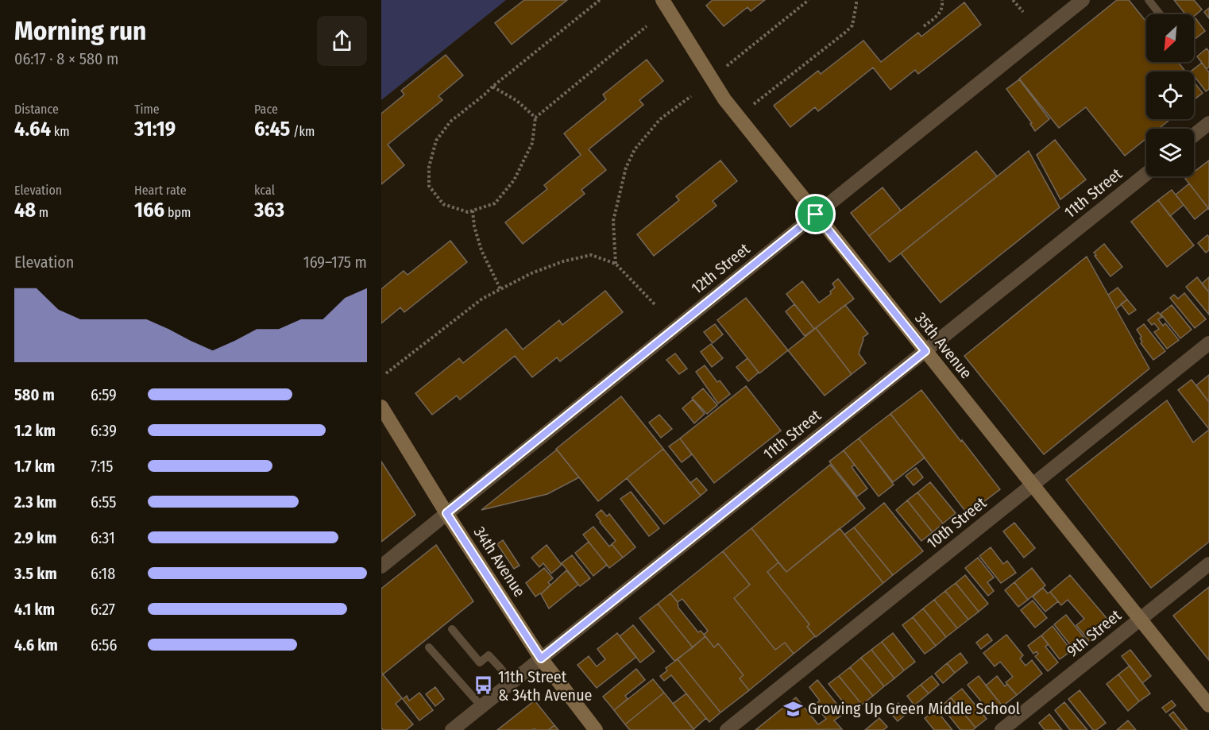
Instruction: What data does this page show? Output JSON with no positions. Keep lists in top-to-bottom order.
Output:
{
  "streets": {
    "street": [
      "11th Street",
      "12th Street",
      "35th Avenue",
      "10th Street",
      "34th Avenue",
      "9th Street"
    ]
  },
  "crossings": [
    ["11th Street", "35th Avenue"],
    ["11th Street", "34th Avenue"],
    ["12th Street", "35th Avenue"],
    ["12th Street", "34th Avenue"],
    ["35th Avenue", "10th Street"],
    ["35th Avenue", "9th Street"]
  ],
  "places": {
    "bus stop": ["11th Street & 34th Avenue"],
    "school or university": ["Growing Up Green Middle School"]
  },
  "north": "bottom left",
  "page": {
    "heading": ["Morning run", "06:17 · 8 × 580 m"],
    "stats": [
      ["Distance", "4.64 km"],
      ["Time", "31:19"],
      ["Pace", "6:45 /km"],
      ["Elevation", "48 m"],
      ["Heart rate", "166 bpm"],
      ["kcal", "363"]
    ],
    "chart": ["Elevation", "169–175 m"],
    "list": [
      {
        "name": "580 m",
        "note": "6:59"
      },
      {
        "name": "1.2 km",
        "note": "6:39"
      },
      {
        "name": "1.7 km",
        "note": "7:15"
      },
      {
        "name": "2.3 km",
        "note": "6:55"
      },
      {
        "name": "2.9 km",
        "note": "6:31"
      },
      {
        "name": "3.5 km",
        "note": "6:18"
      },
      {
        "name": "4.1 km",
        "note": "6:27"
      },
      {
        "name": "4.6 km",
        "note": "6:56"
      }
    ]
  }
}
